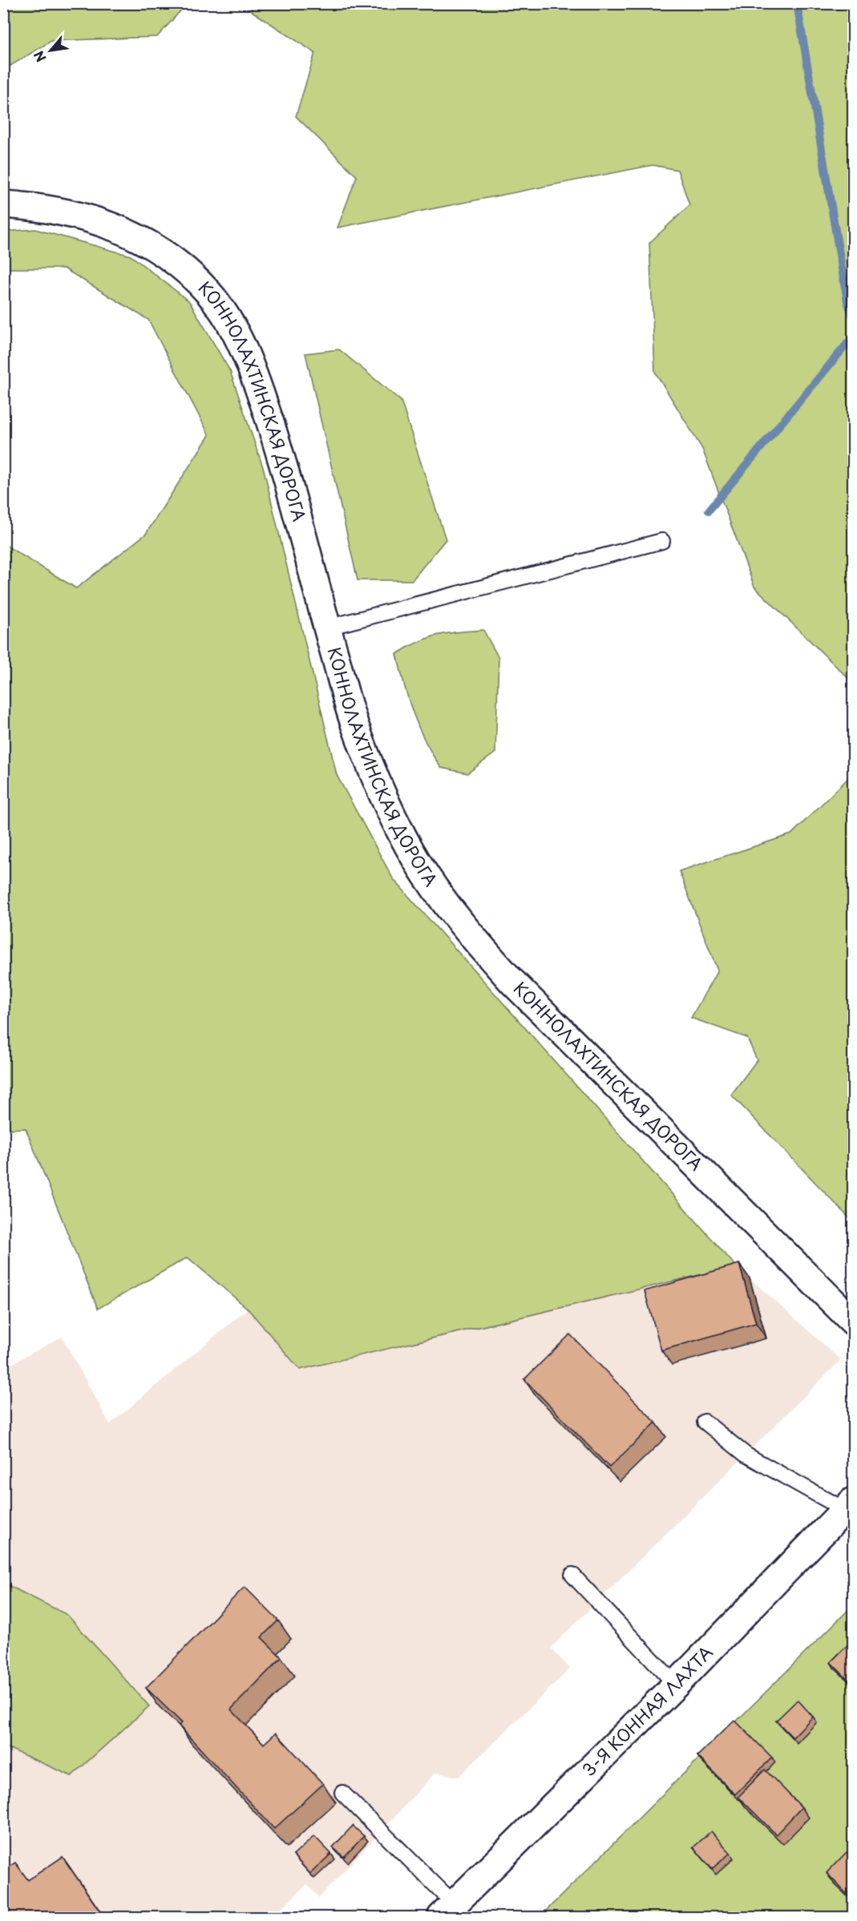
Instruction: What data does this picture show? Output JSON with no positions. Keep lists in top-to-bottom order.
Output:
{
  "streets": {
    "main road": ["КОННОЛАХТИНСКАЯ ДОРОГА", "3-Я КОННАЯ ЛАХТА"]
  },
  "north": "bottom left"
}
